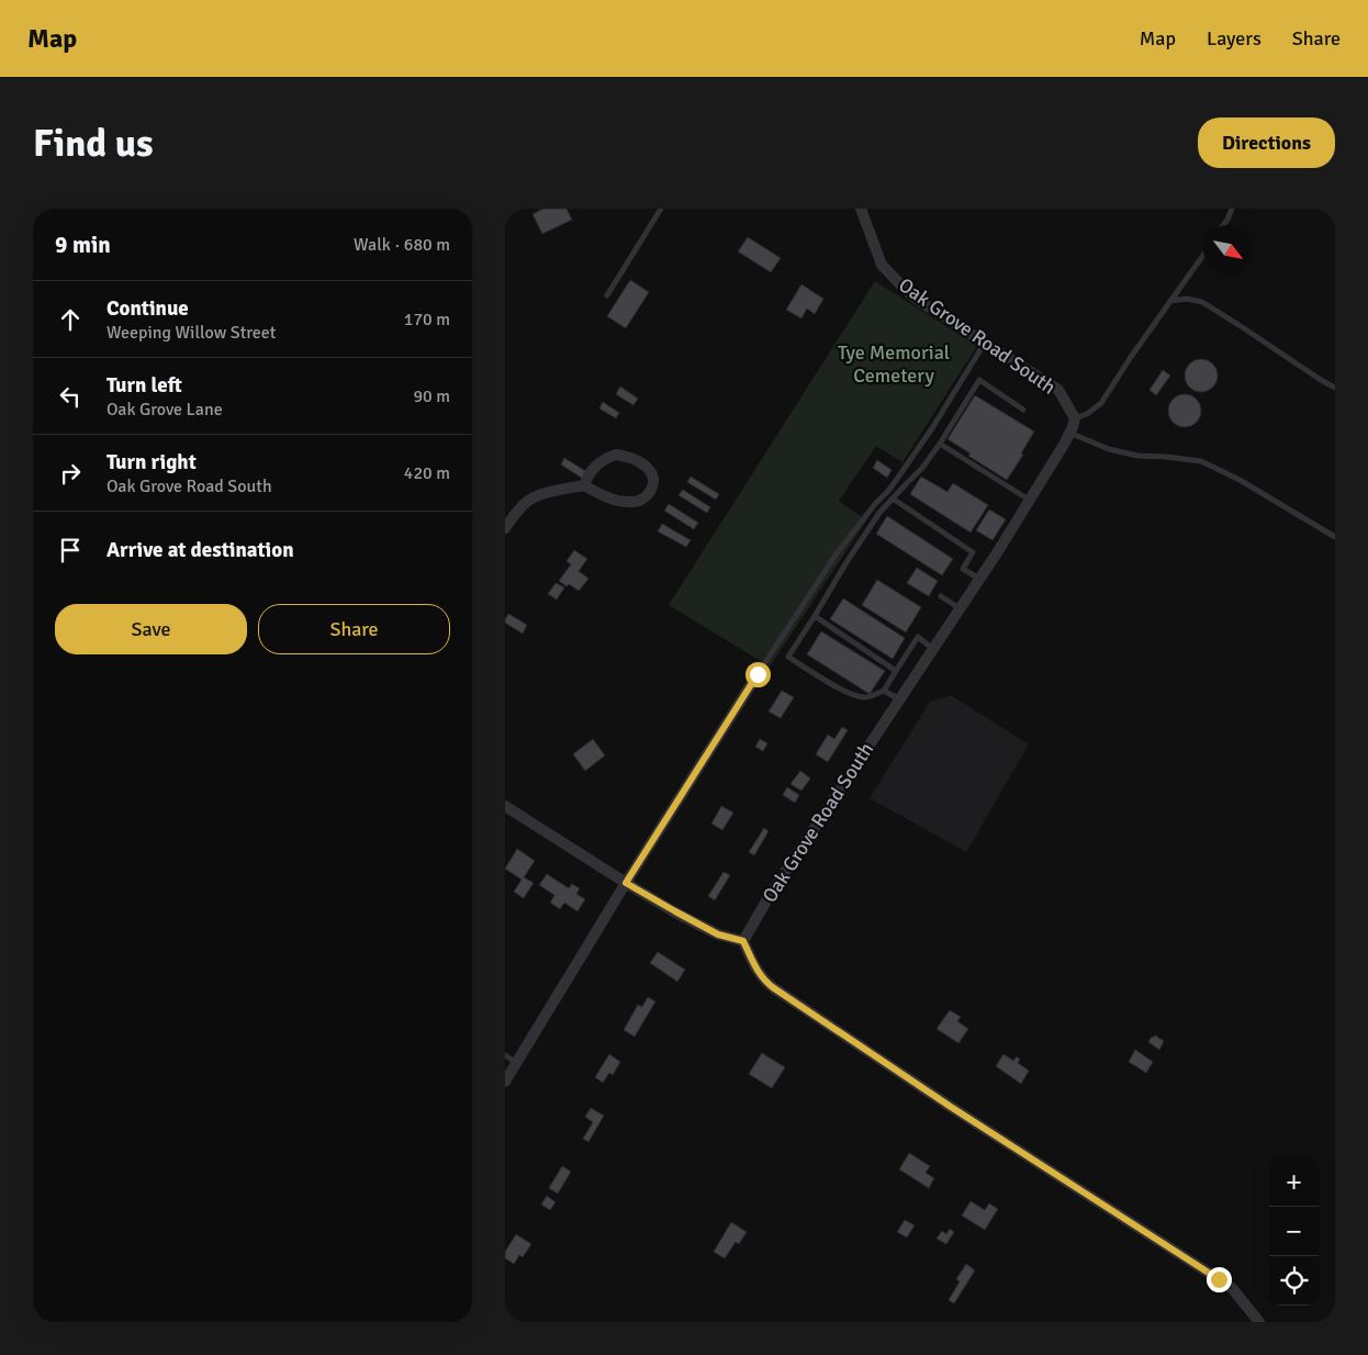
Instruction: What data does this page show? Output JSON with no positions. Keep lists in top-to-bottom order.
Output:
{
  "streets": {
    "street": ["Oak Grove Road South"]
  },
  "parks": ["Tye Memorial Cemetery"],
  "north": "bottom right",
  "page": {
    "header": "Map",
    "nav": ["Map", "Layers", "Share"],
    "buttons": [
      "Directions",
      ["Save", "Share"]
    ],
    "title": "Find us",
    "heading": ["9 min", "Walk · 680 m"],
    "list": [
      ["Continue", "Weeping Willow Street", "170 m"],
      ["Turn left", "Oak Grove Lane", "90 m"],
      ["Turn right", "Oak Grove Road South", "420 m"],
      "Arrive at destination"
    ],
    "map_buttons": ["+", "−"]
  }
}
